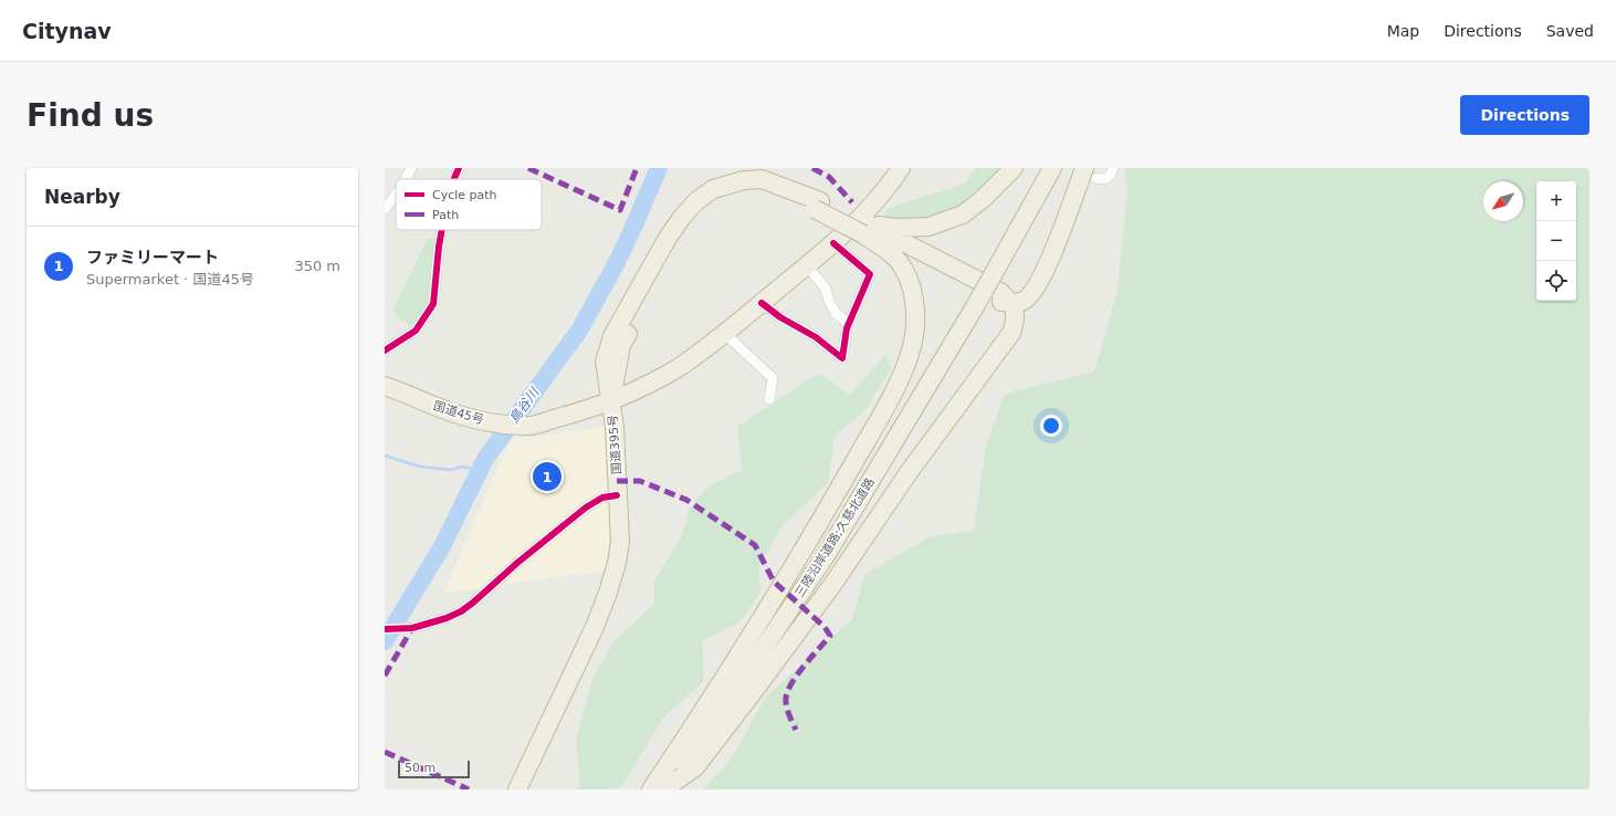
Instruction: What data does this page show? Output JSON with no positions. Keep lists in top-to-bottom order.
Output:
{
  "streets": {
    "highway": ["国道45号", "国道395号", "三陸沿岸道路;久慈北道路"]
  },
  "crossings": [
    ["国道45号", "国道395号"]
  ],
  "water": ["鳥谷川"],
  "legend": ["Cycle path", "Path"],
  "scale_bar": "50 m",
  "north": "bottom left",
  "page": {
    "header": "Citynav",
    "nav": ["Map", "Directions", "Saved"],
    "buttons": "Directions",
    "title": "Find us",
    "heading": "Nearby",
    "map_buttons": ["+", "−"],
    "list": [
      {
        "mark": "1",
        "name": "ファミリーマート",
        "note": "Supermarket · 国道45号",
        "value": "350 m"
      }
    ],
    "pins": "1",
    "scale": "50 m"
  }
}
